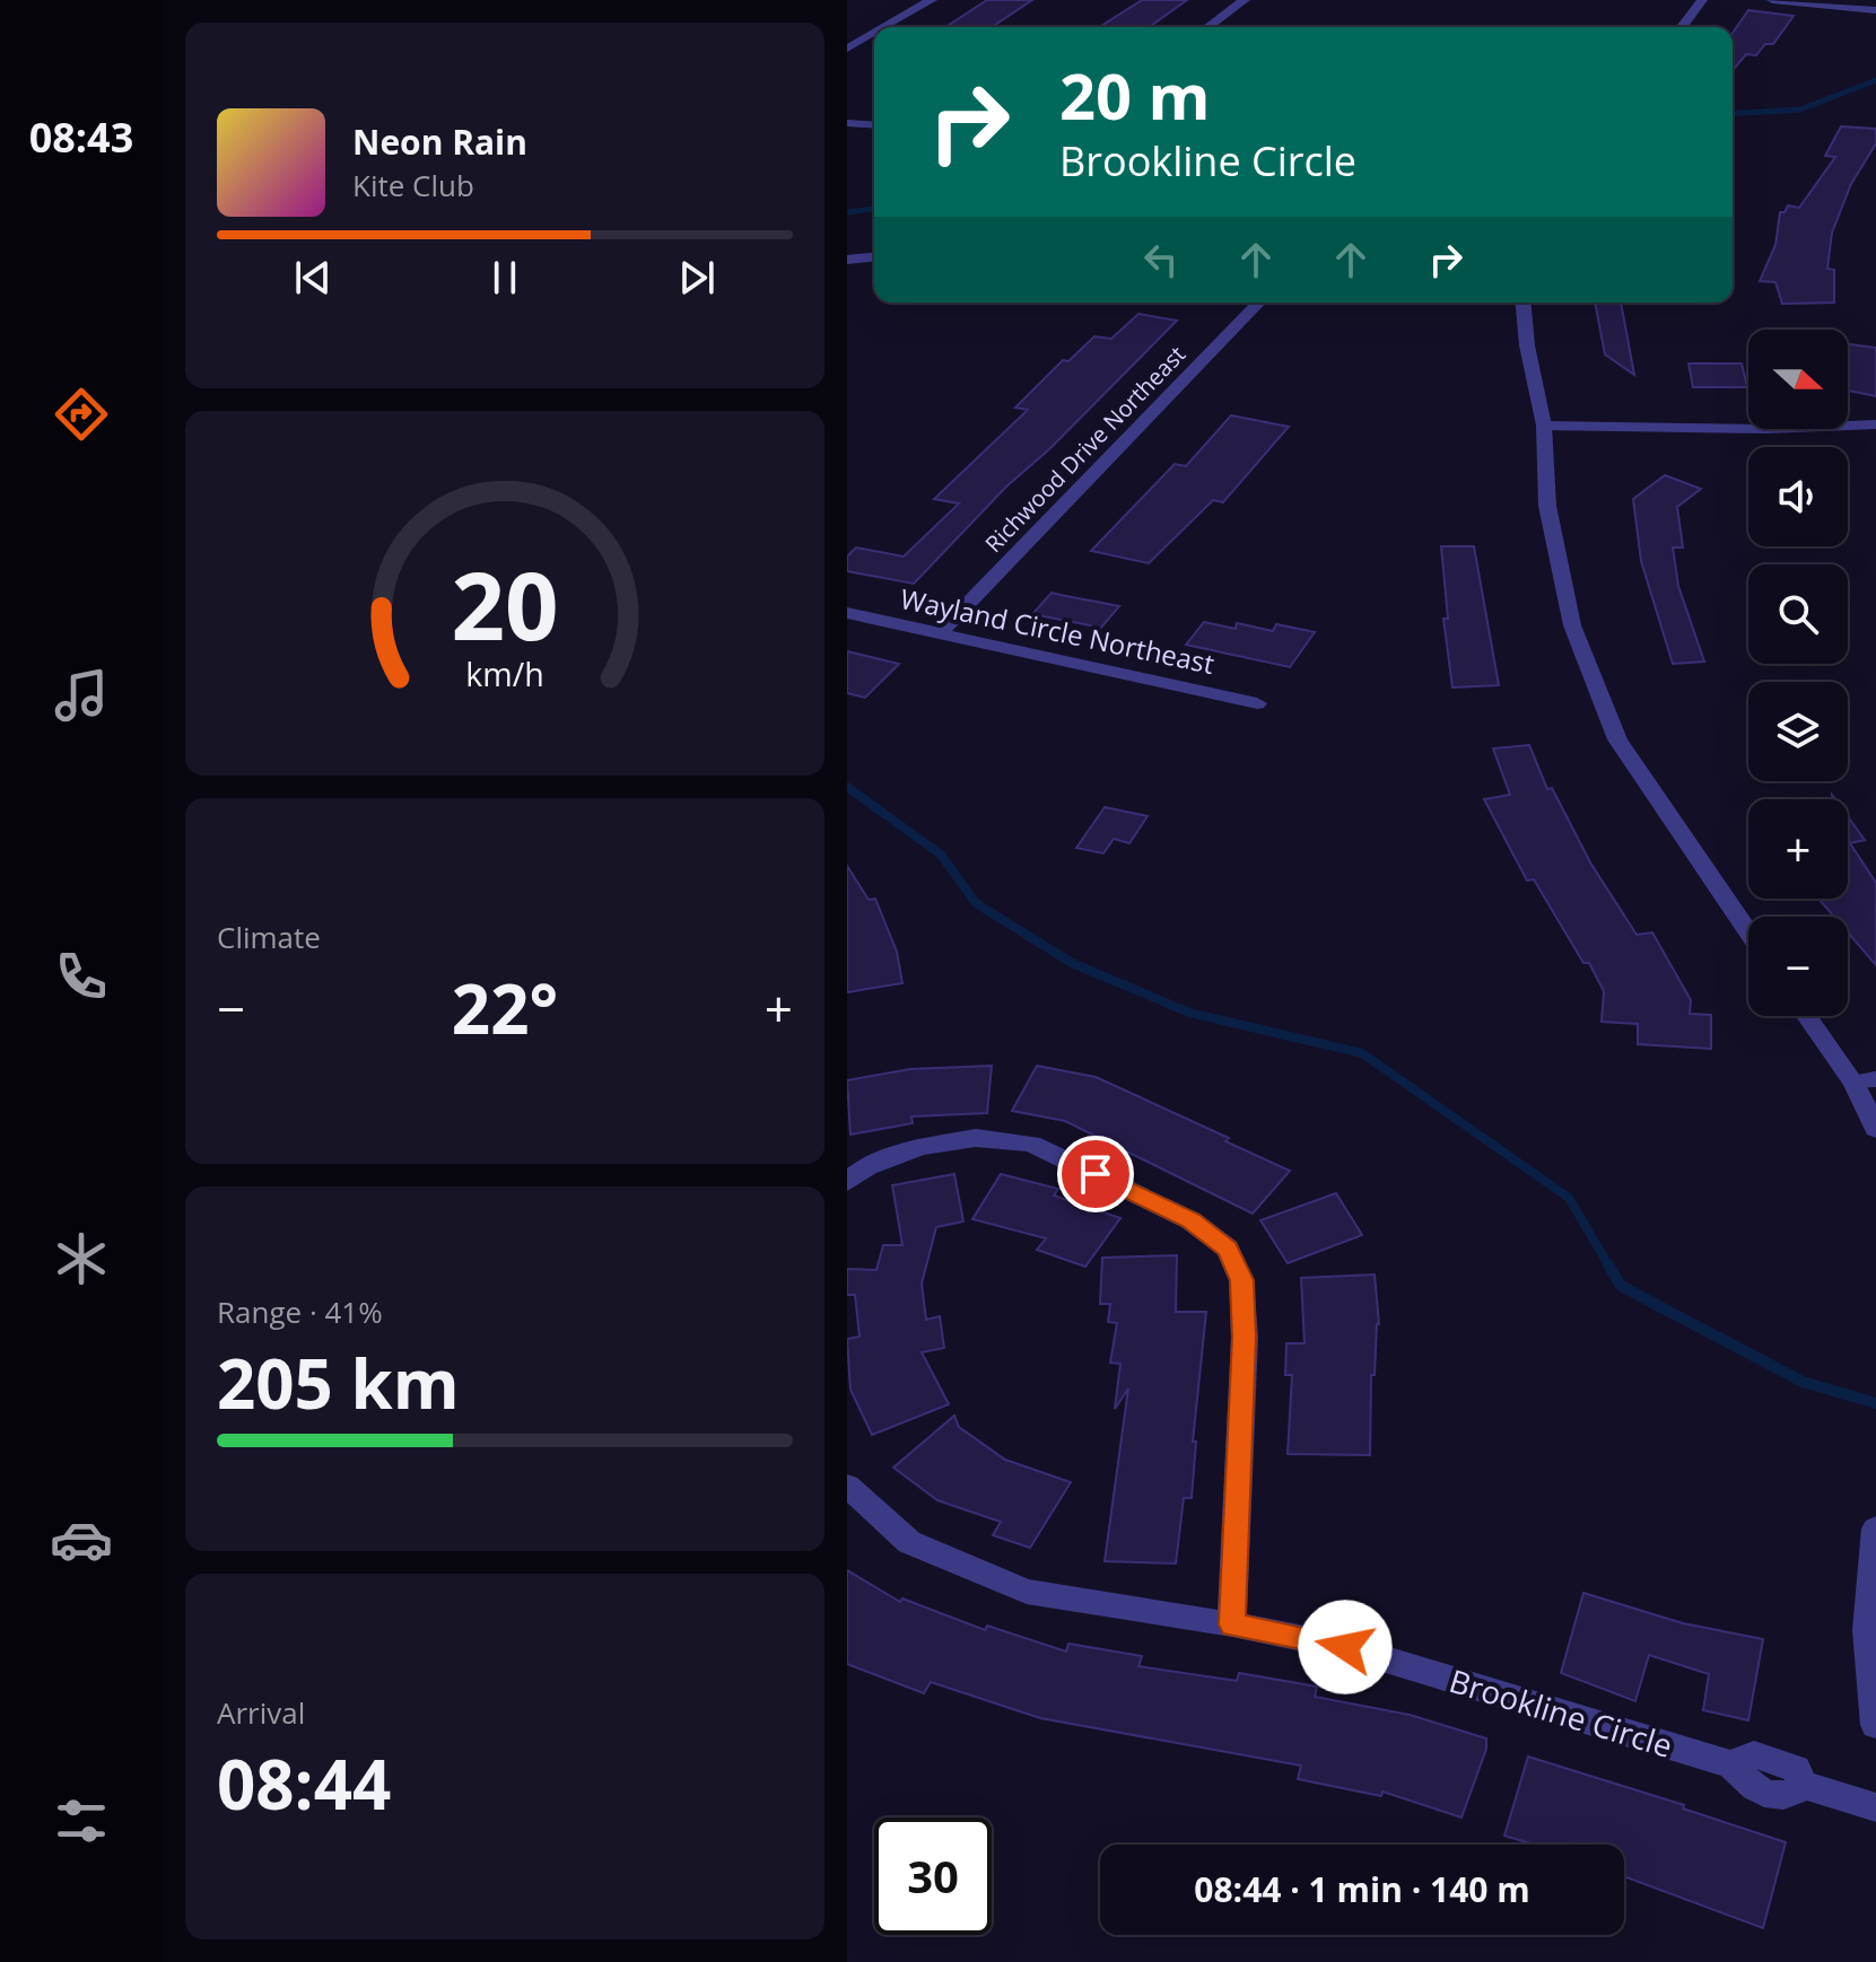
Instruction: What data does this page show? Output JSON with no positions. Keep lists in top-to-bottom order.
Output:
{
  "streets": {
    "street": ["Richwood Drive Northeast", "Wayland Circle Northeast", "Brookline Circle"]
  },
  "crossings": [
    ["Richwood Drive Northeast", "Wayland Circle Northeast"]
  ],
  "north": "right",
  "page": {
    "tabs": "08:43",
    "turn": ["20 m", "Brookline Circle"],
    "song": ["Neon Rain", "Kite Club"],
    "map_buttons": ["+", "−"],
    "tile": [
      "Climate",
      ["Range · 41%", "205 km"],
      ["Arrival", "08:44"]
    ],
    "heat": ["−", "22°", "+"],
    "limit": "30",
    "trip": "08:44 · 1 min · 140 m",
    "gauge": ["20", "km/h"]
  }
}
